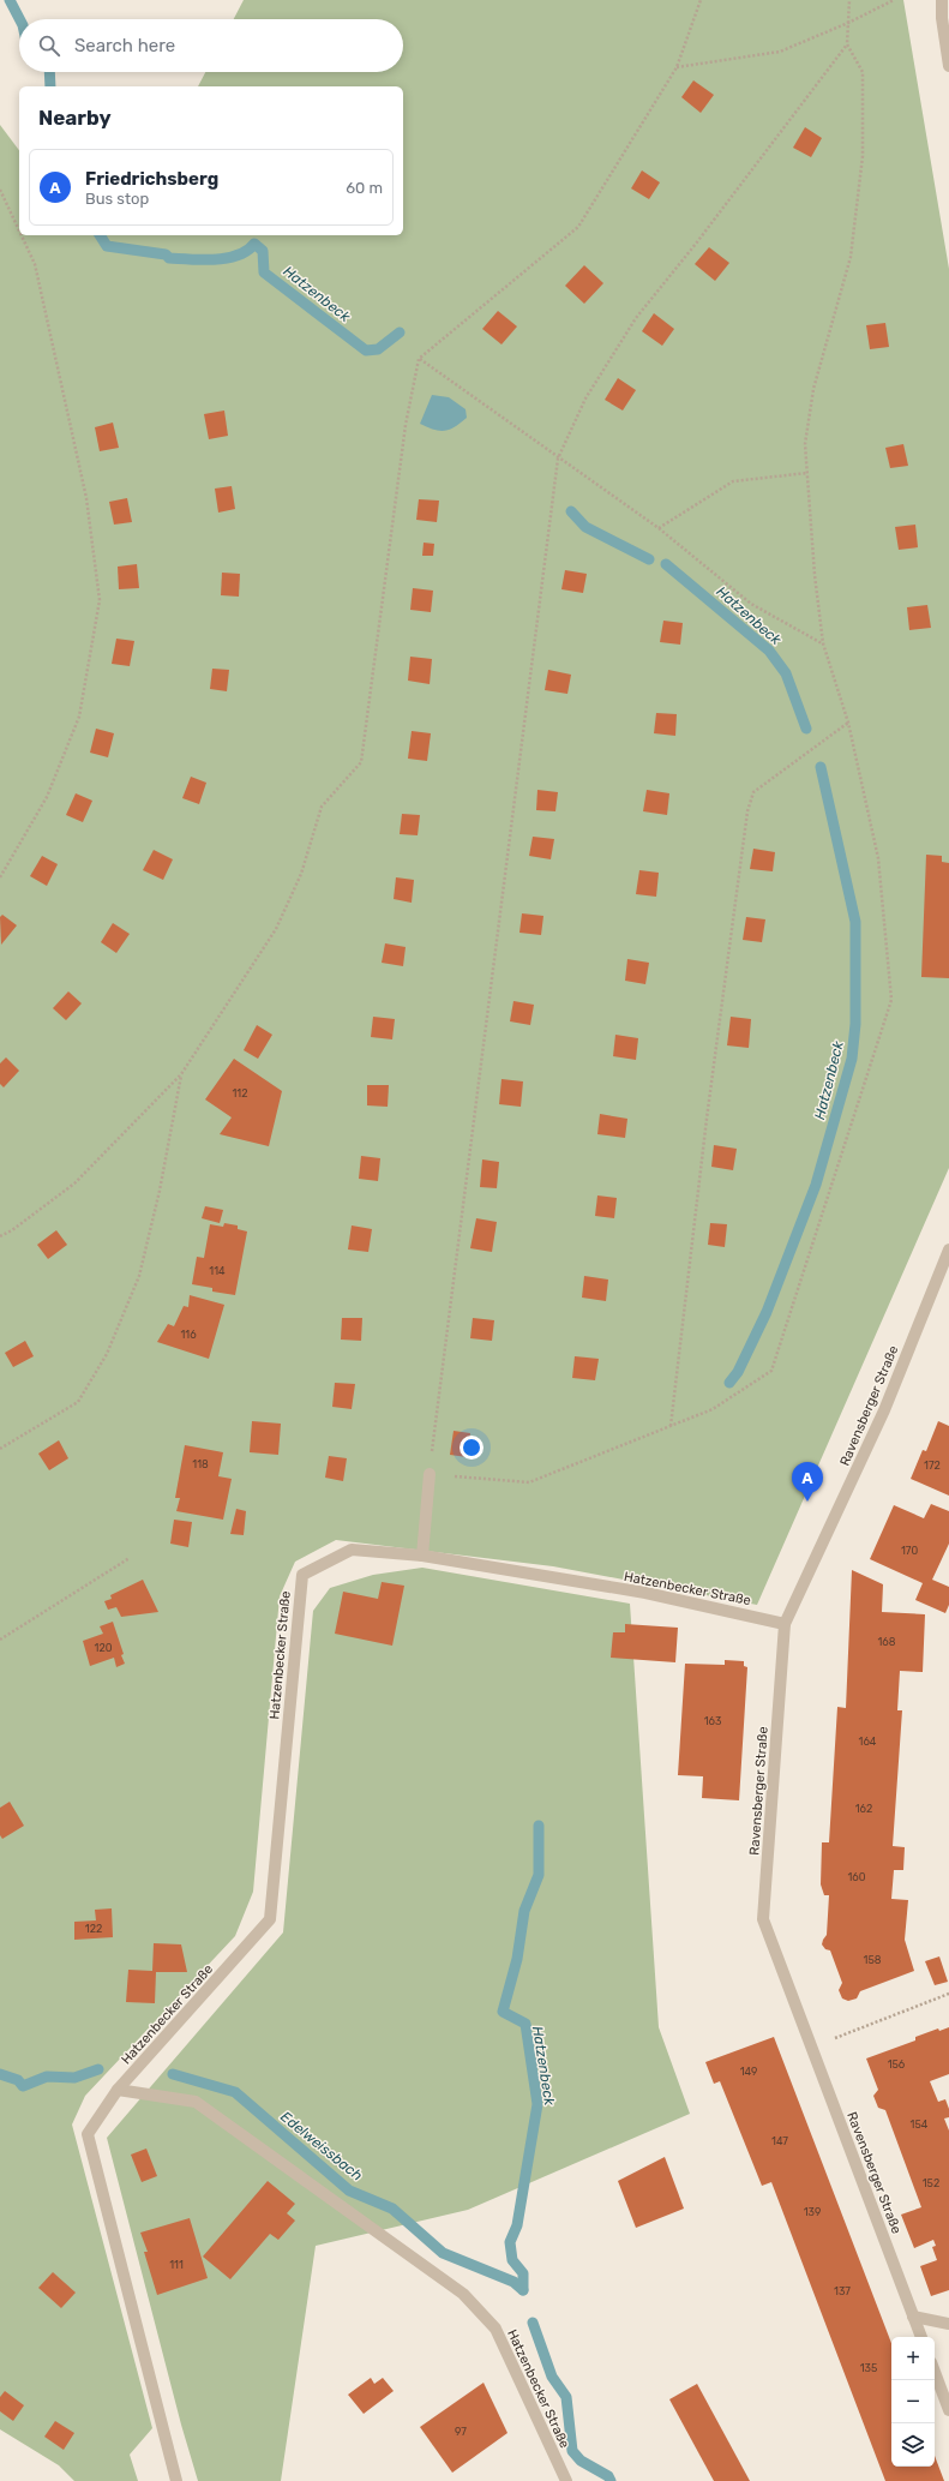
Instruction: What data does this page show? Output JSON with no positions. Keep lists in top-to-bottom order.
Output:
{
  "streets": {
    "street": ["Ravensberger Straße", "Hatzenbecker Straße"]
  },
  "crossings": [
    ["Ravensberger Straße", "Hatzenbecker Straße"]
  ],
  "water": ["Hatzenbeck", "Edelweissbach"],
  "house_numbers": [
    "112",
    "114",
    "116",
    "118",
    "172",
    "170",
    "168",
    "120",
    "163",
    "164",
    "162",
    "160",
    "122",
    "158",
    "156",
    "149",
    "154",
    "147",
    "152",
    "139",
    "111",
    "137",
    "135",
    "97"
  ],
  "page": {
    "search": "Search here",
    "heading": "Nearby",
    "list": [
      {
        "mark": "A",
        "name": "Friedrichsberg",
        "note": "Bus stop",
        "value": "60 m"
      }
    ],
    "pins": "A",
    "map_buttons": ["+", "−"]
  }
}
